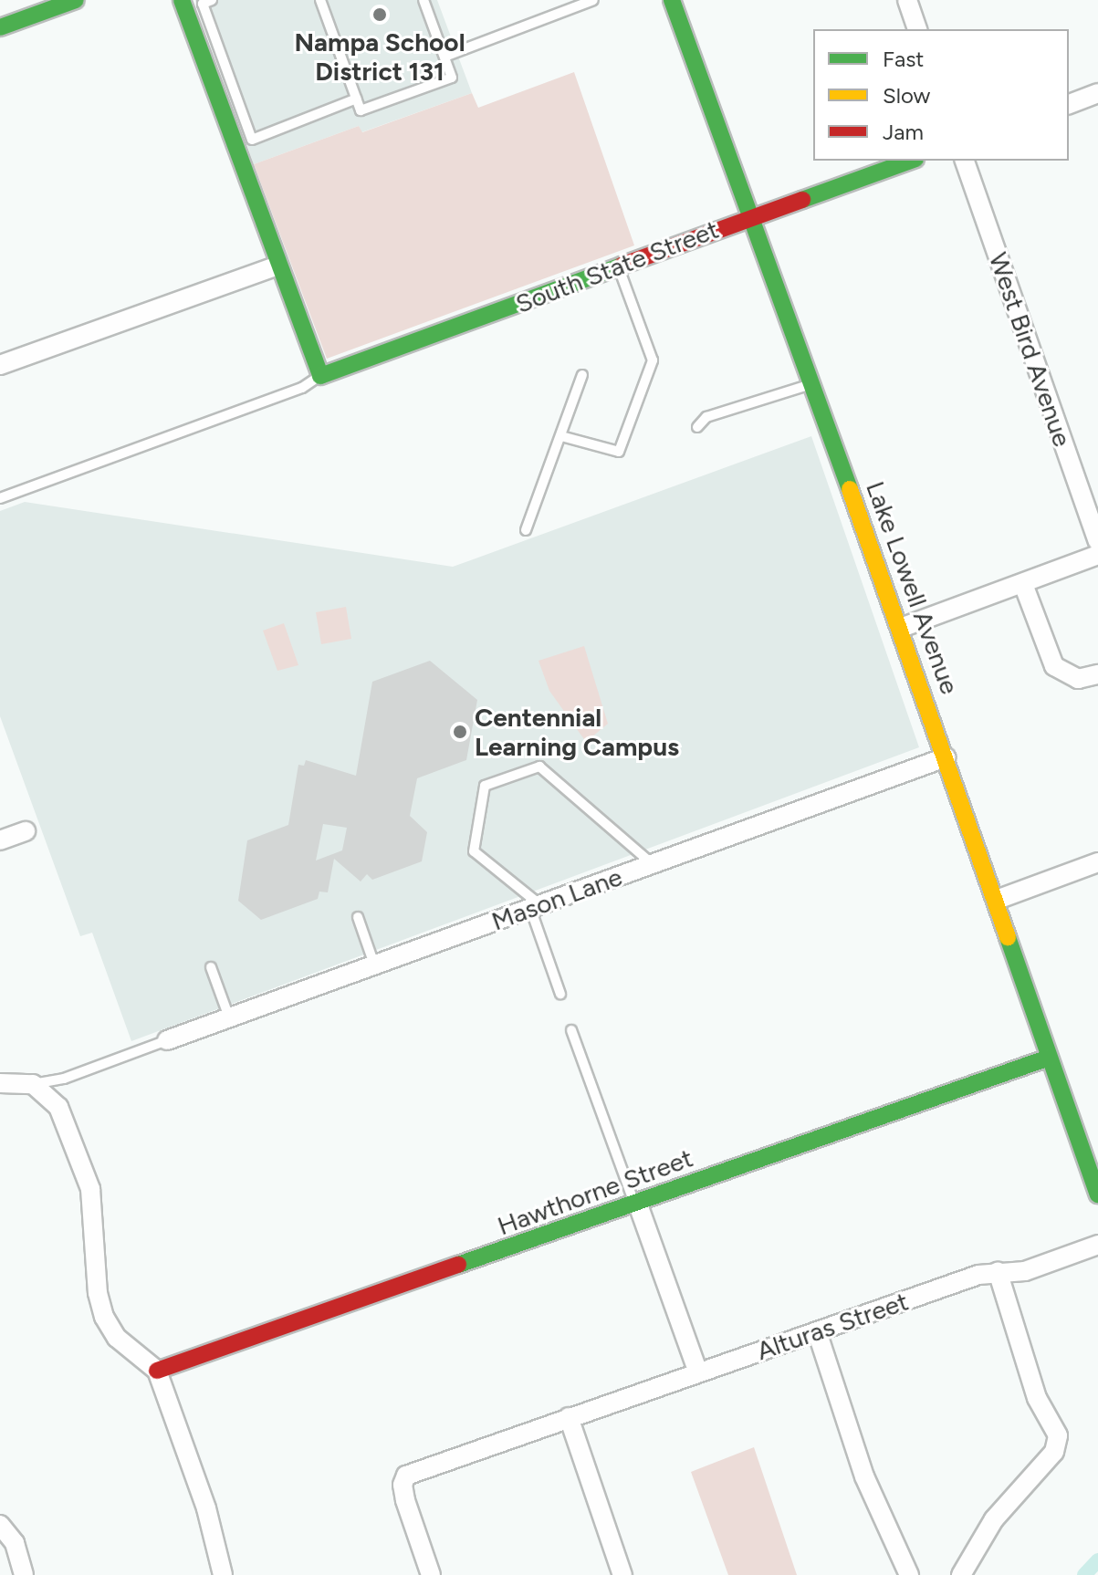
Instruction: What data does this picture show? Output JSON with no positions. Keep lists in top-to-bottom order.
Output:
{
  "streets": {
    "street": [
      "South State Street",
      "West Bird Avenue",
      "Lake Lowell Avenue",
      "Mason Lane",
      "Hawthorne Street",
      "Alturas Street"
    ]
  },
  "crossings": [
    ["South State Street", "Lake Lowell Avenue"],
    ["Lake Lowell Avenue", "Mason Lane"],
    ["Lake Lowell Avenue", "Hawthorne Street"]
  ],
  "places": ["Nampa School District 131", "Centennial Learning Campus"],
  "legend": ["Fast", "Slow", "Jam"]
}
